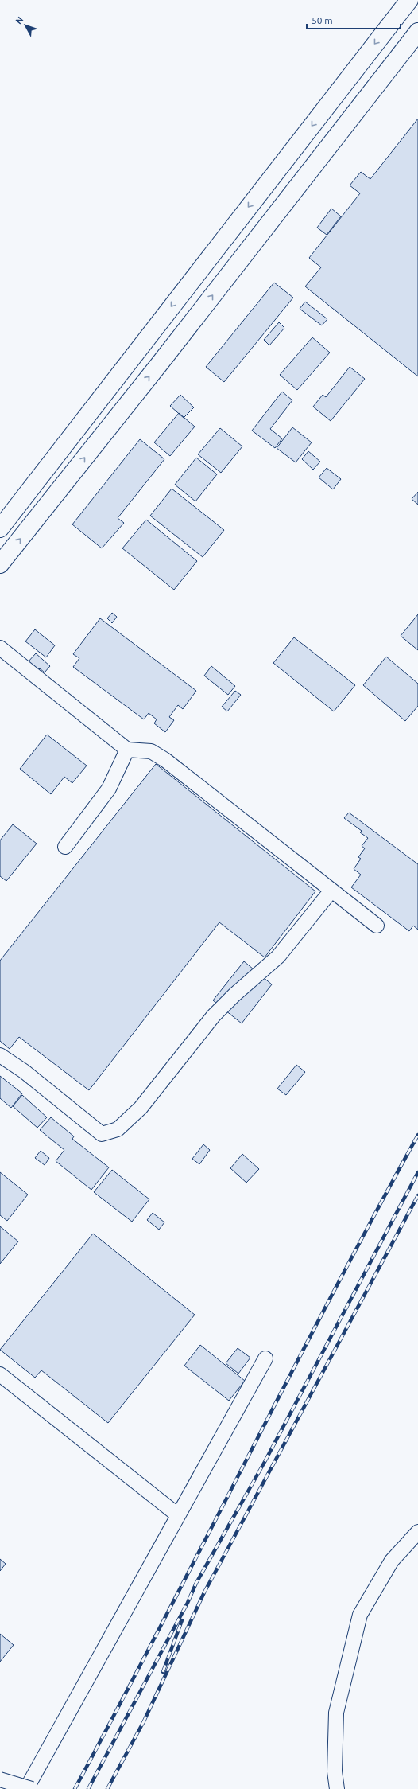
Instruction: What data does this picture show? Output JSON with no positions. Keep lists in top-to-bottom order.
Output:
{
  "scale_bar": "50 m",
  "north": "top left"
}
